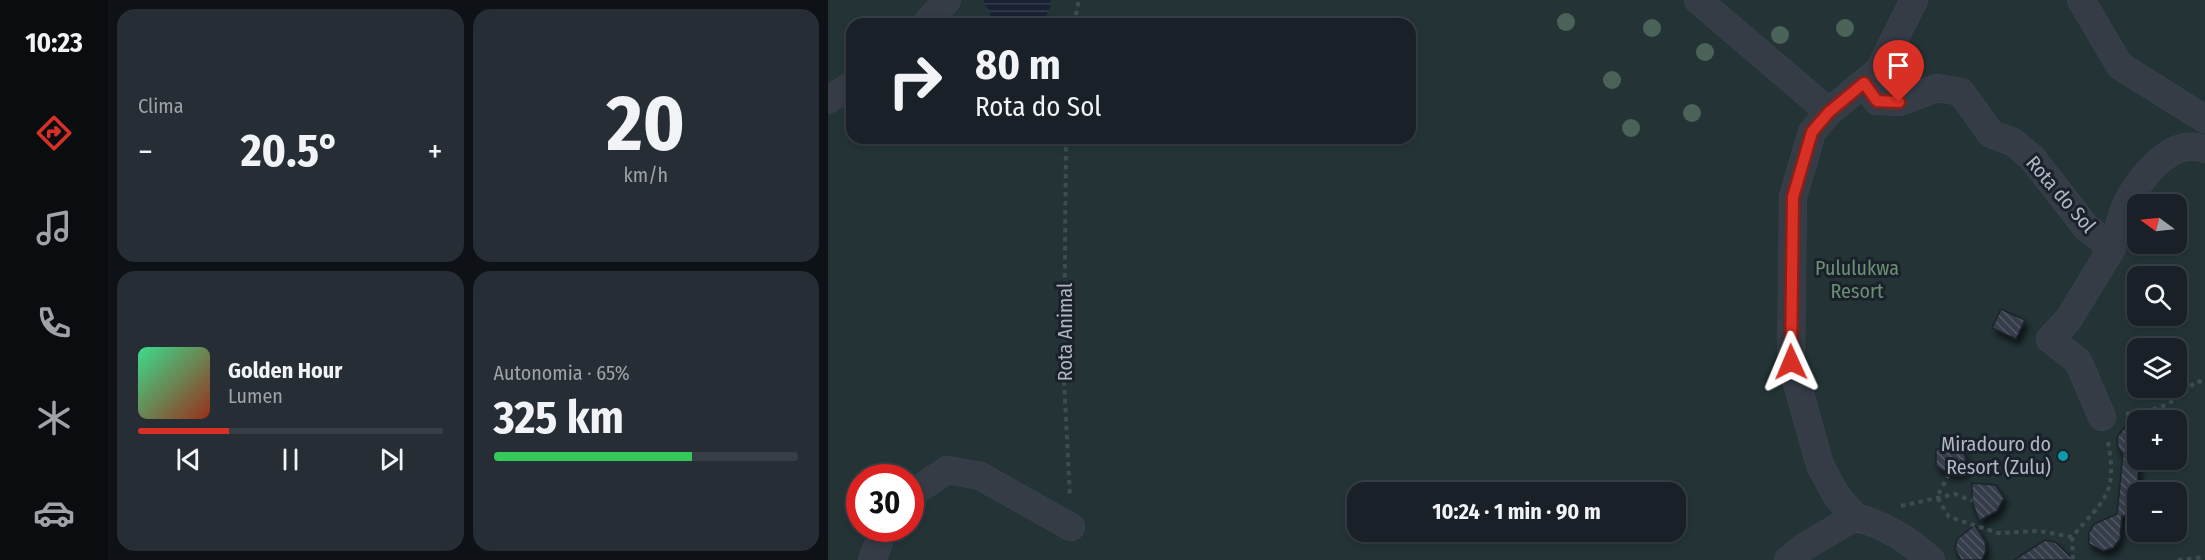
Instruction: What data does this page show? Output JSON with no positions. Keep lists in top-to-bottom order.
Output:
{
  "streets": {
    "street": ["Rota do Sol"],
    "path": ["Rota Animal"]
  },
  "parks": ["Pululukwa Resort"],
  "places": ["Miradouro do Resort (Zulu)"],
  "north": "left",
  "page": {
    "tabs": "10:23",
    "tile": [
      "Clima",
      ["20", "km/h"],
      ["Autonomia · 65%", "325 km"]
    ],
    "turn": ["80 m", "Rota do Sol"],
    "heat": ["−", "20.5°", "+"],
    "map_buttons": ["+", "−"],
    "song": ["Golden Hour", "Lumen"],
    "limit": "30",
    "trip": "10:24 · 1 min · 90 m"
  }
}
